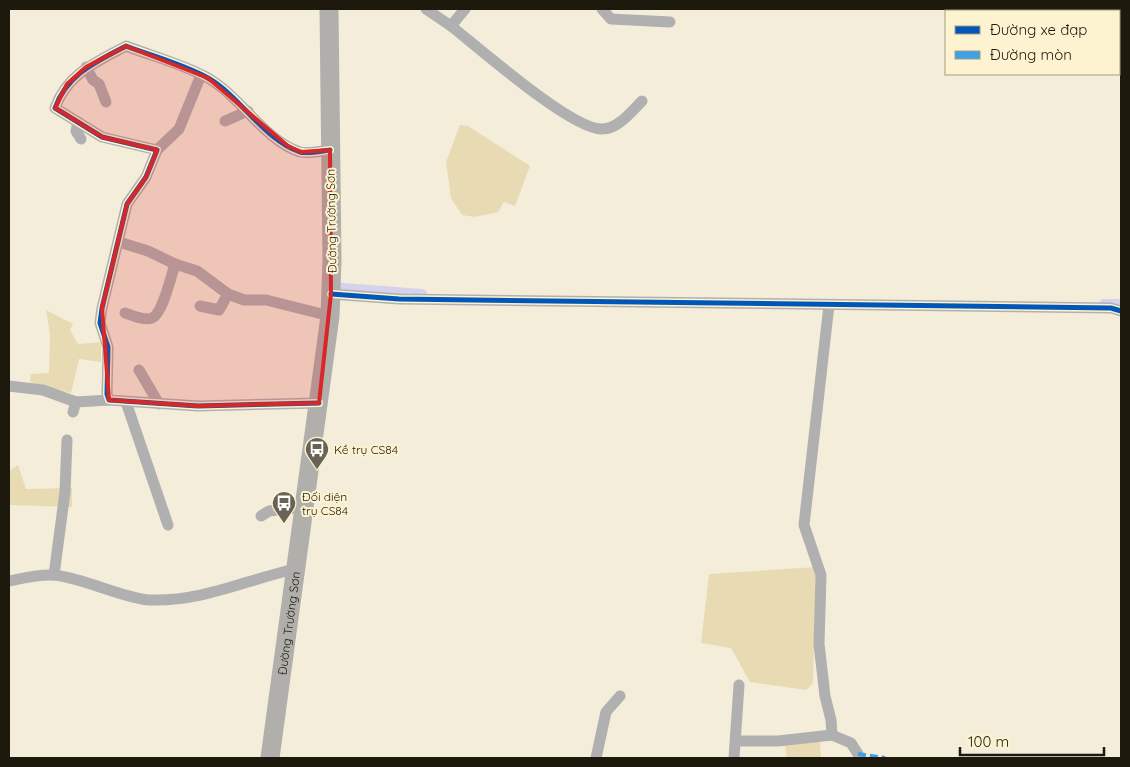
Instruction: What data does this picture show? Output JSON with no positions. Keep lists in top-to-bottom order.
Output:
{
  "streets": {
    "highway": ["Đường Trường Sơn"]
  },
  "places": {
    "bus stop": ["Kề trụ CS84", "Đối diện trụ CS84"]
  },
  "legend": ["Đường xe đạp", "Đường mòn"],
  "scale_bar": "100 m"
}
